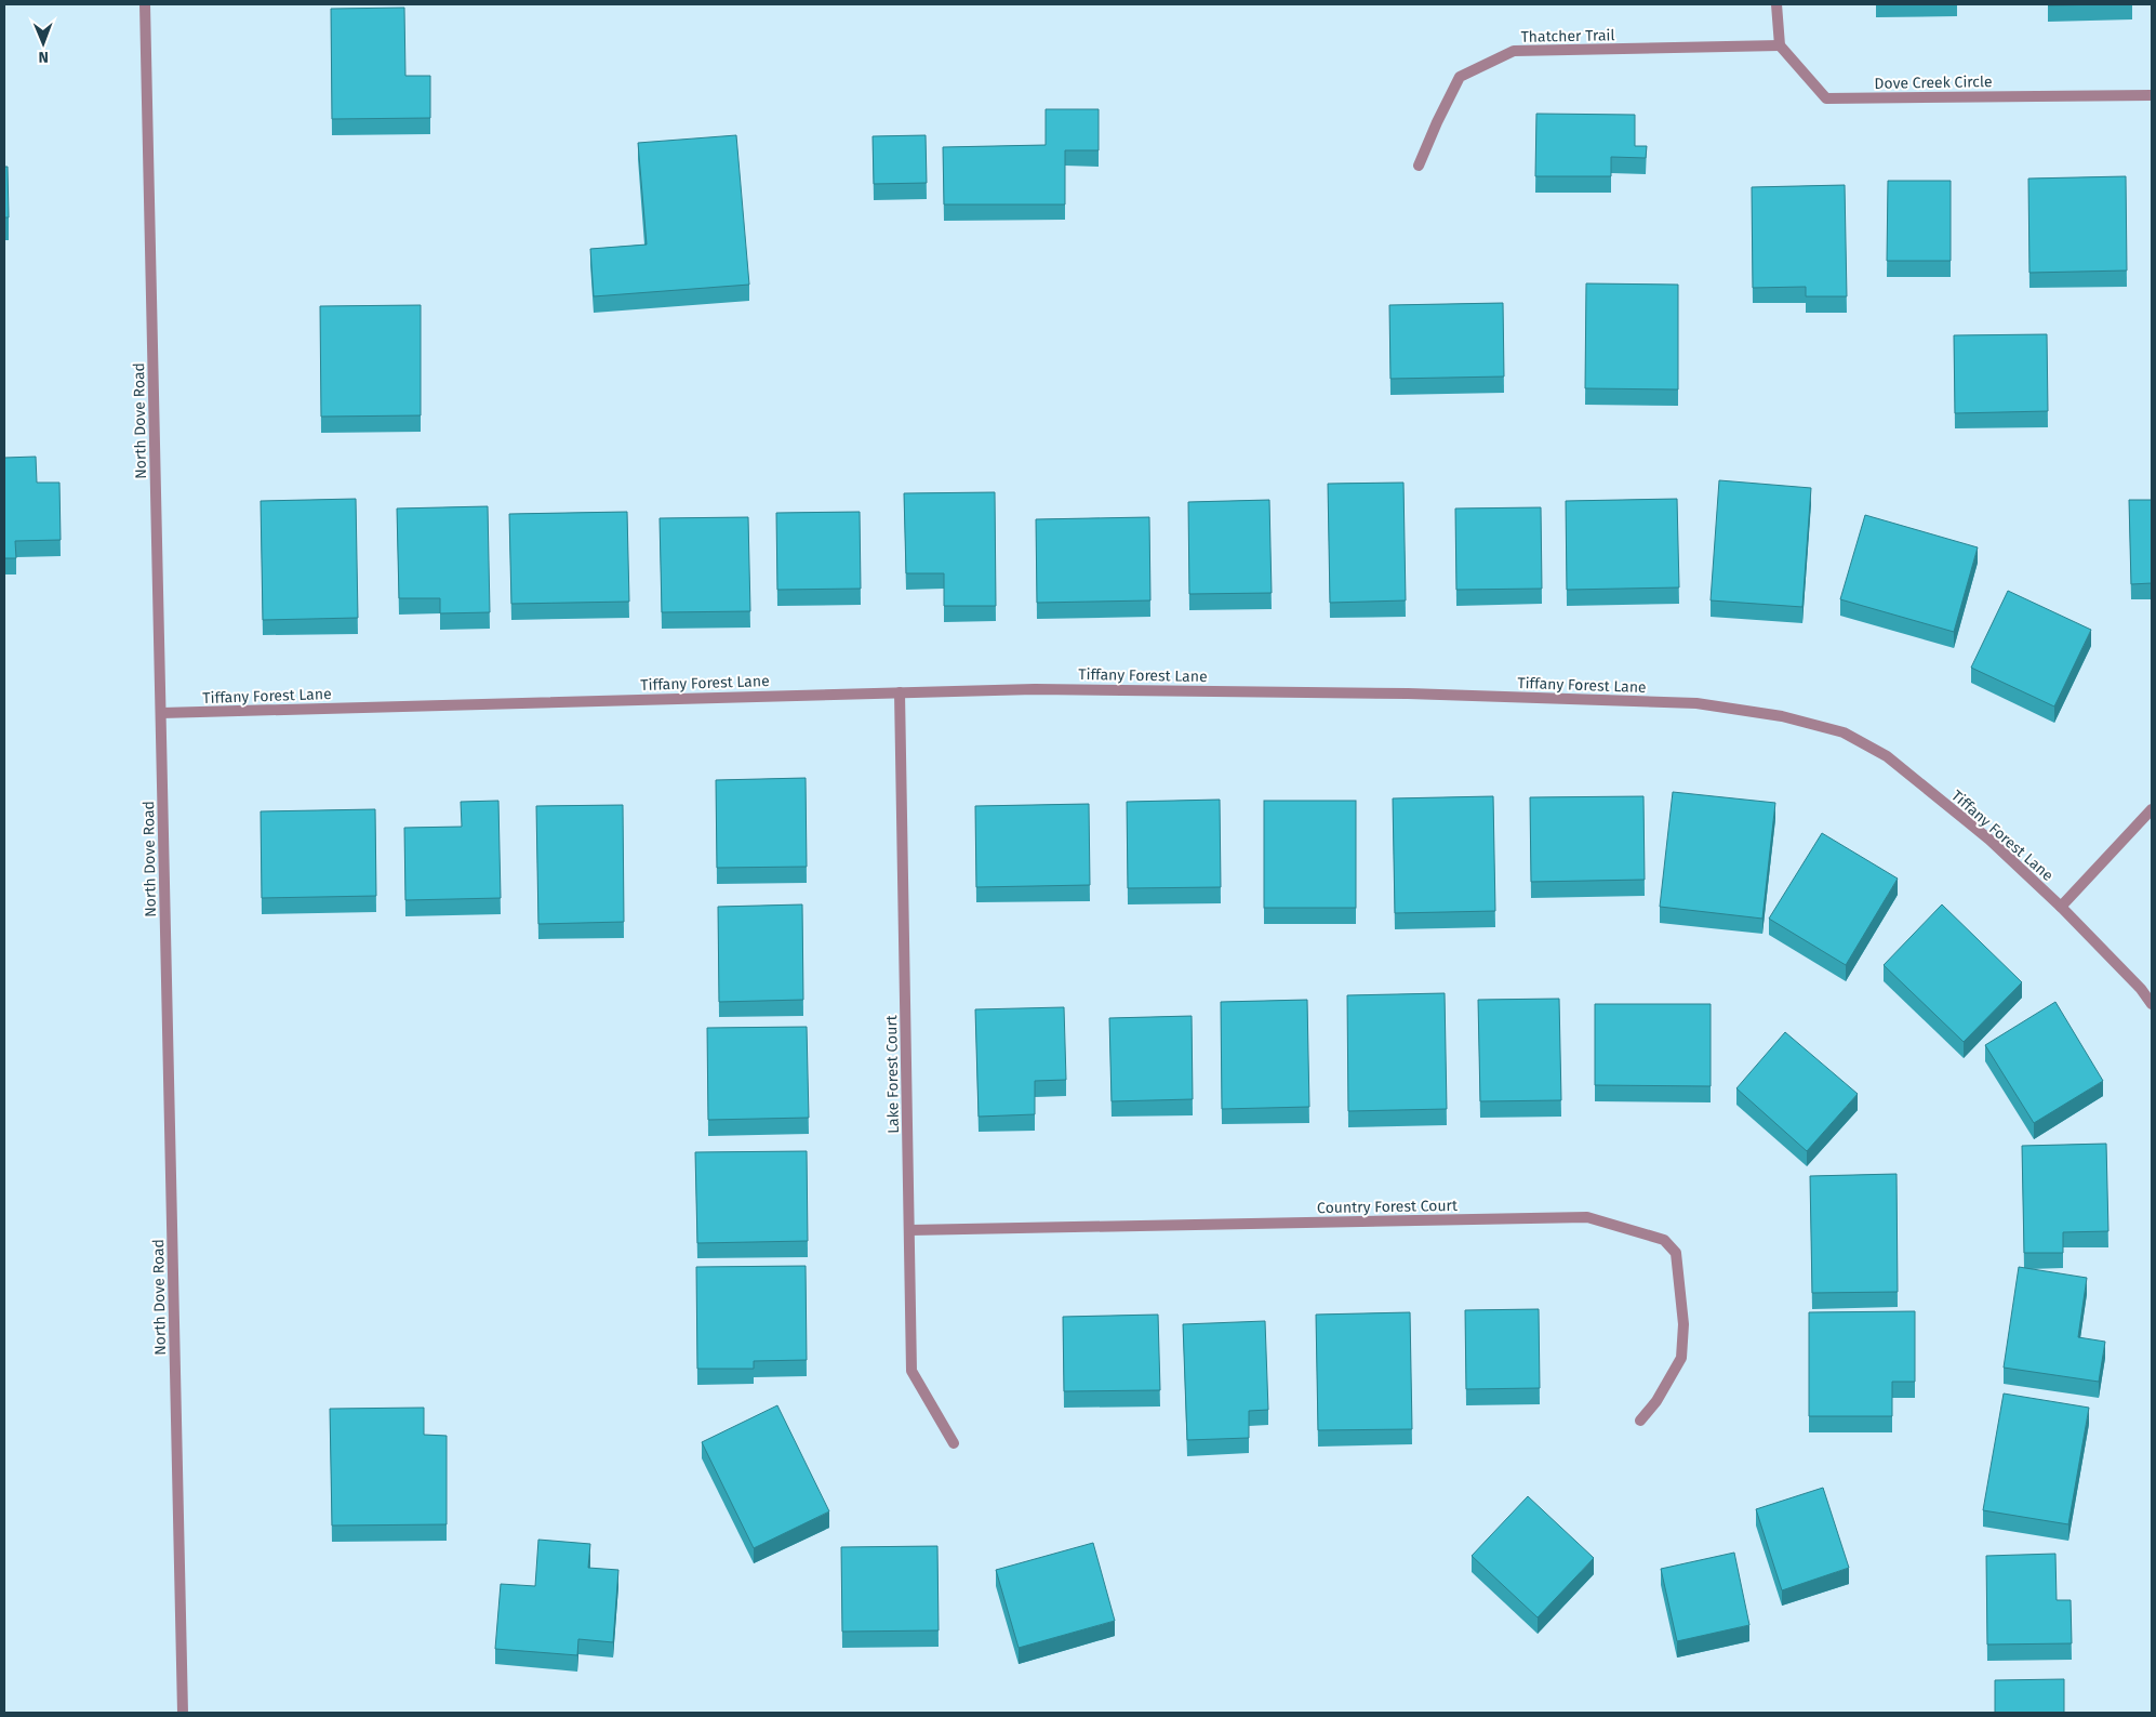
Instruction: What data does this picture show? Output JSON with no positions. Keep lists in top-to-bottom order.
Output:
{
  "streets": {
    "street": [
      "Thatcher Trail",
      "Dove Creek Circle",
      "North Dove Road",
      "Tiffany Forest Lane",
      "Lake Forest Court",
      "Country Forest Court"
    ]
  },
  "crossings": [
    ["Thatcher Trail", "Dove Creek Circle"],
    ["North Dove Road", "Tiffany Forest Lane"],
    ["Tiffany Forest Lane", "Lake Forest Court"],
    ["Lake Forest Court", "Country Forest Court"]
  ],
  "north": "bottom"
}
